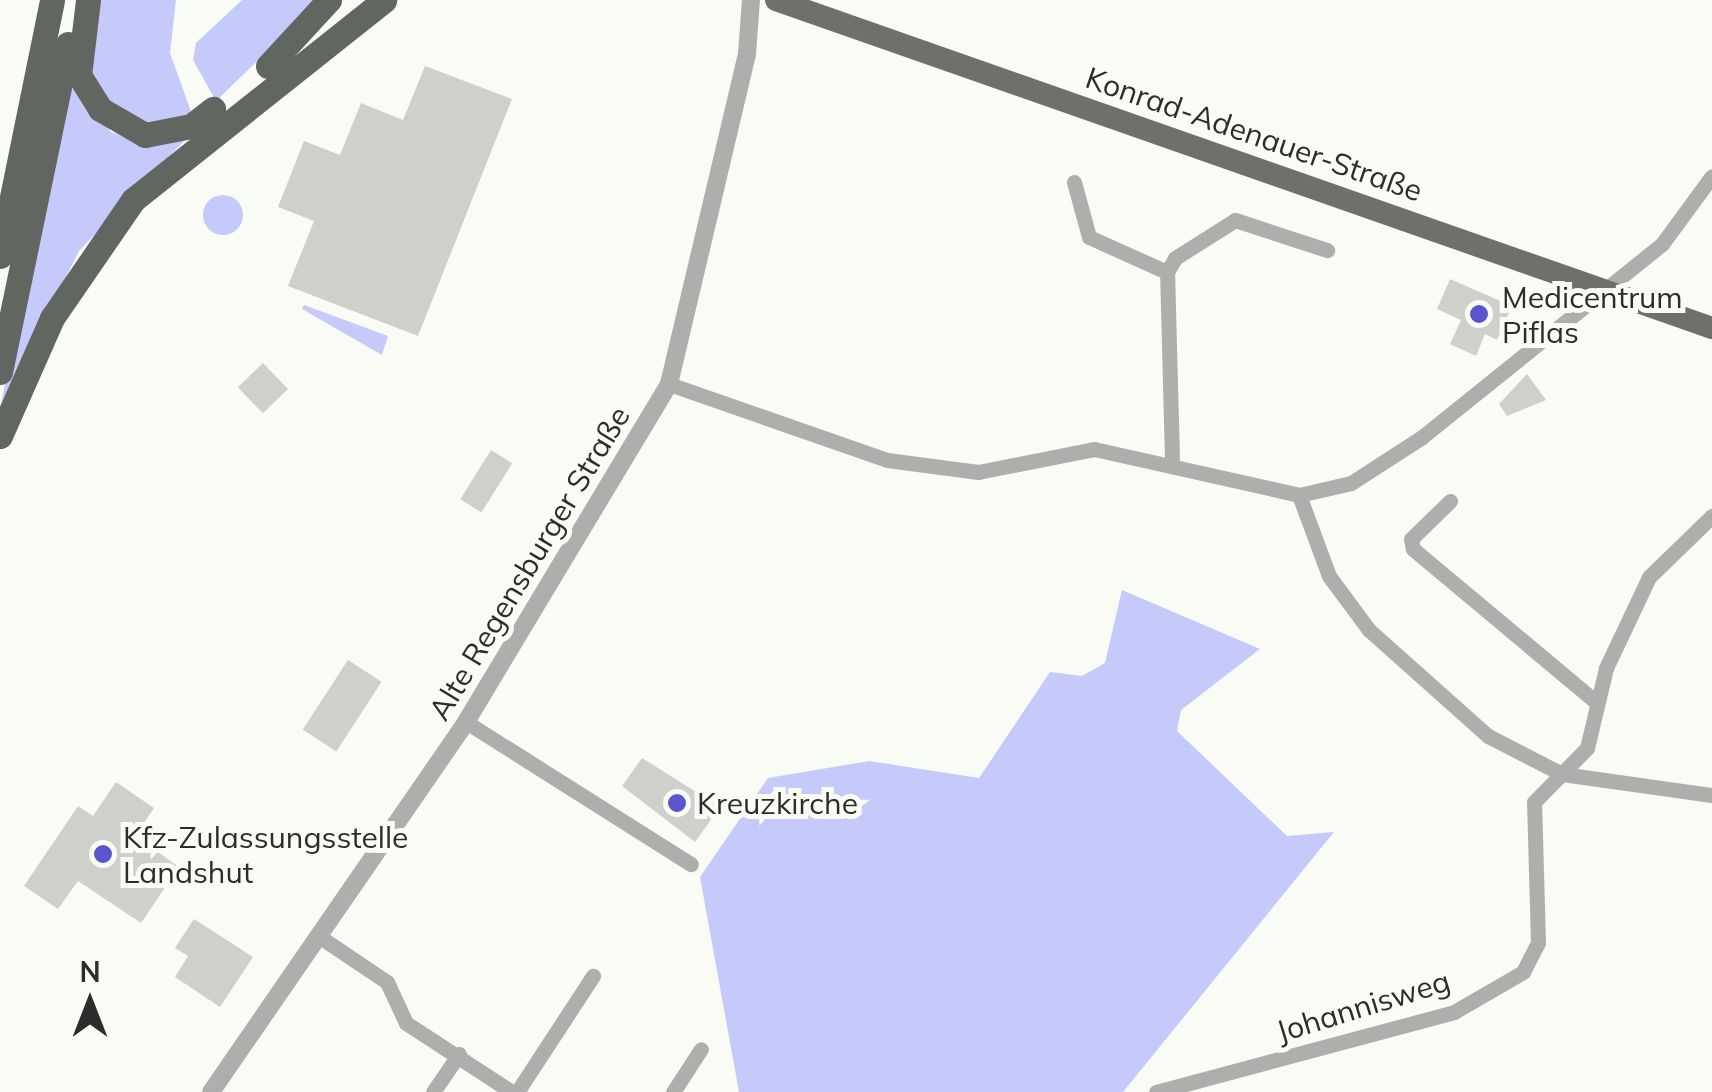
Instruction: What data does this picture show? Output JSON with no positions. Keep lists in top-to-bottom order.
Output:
{
  "streets": {
    "main road": ["Konrad-Adenauer-Straße"],
    "street": ["Alte Regensburger Straße", "Johannisweg"]
  },
  "places": ["Medicentrum Piflas", "Kreuzkirche", "Kfz-Zulassungsstelle Landshut"],
  "north": "top"
}
